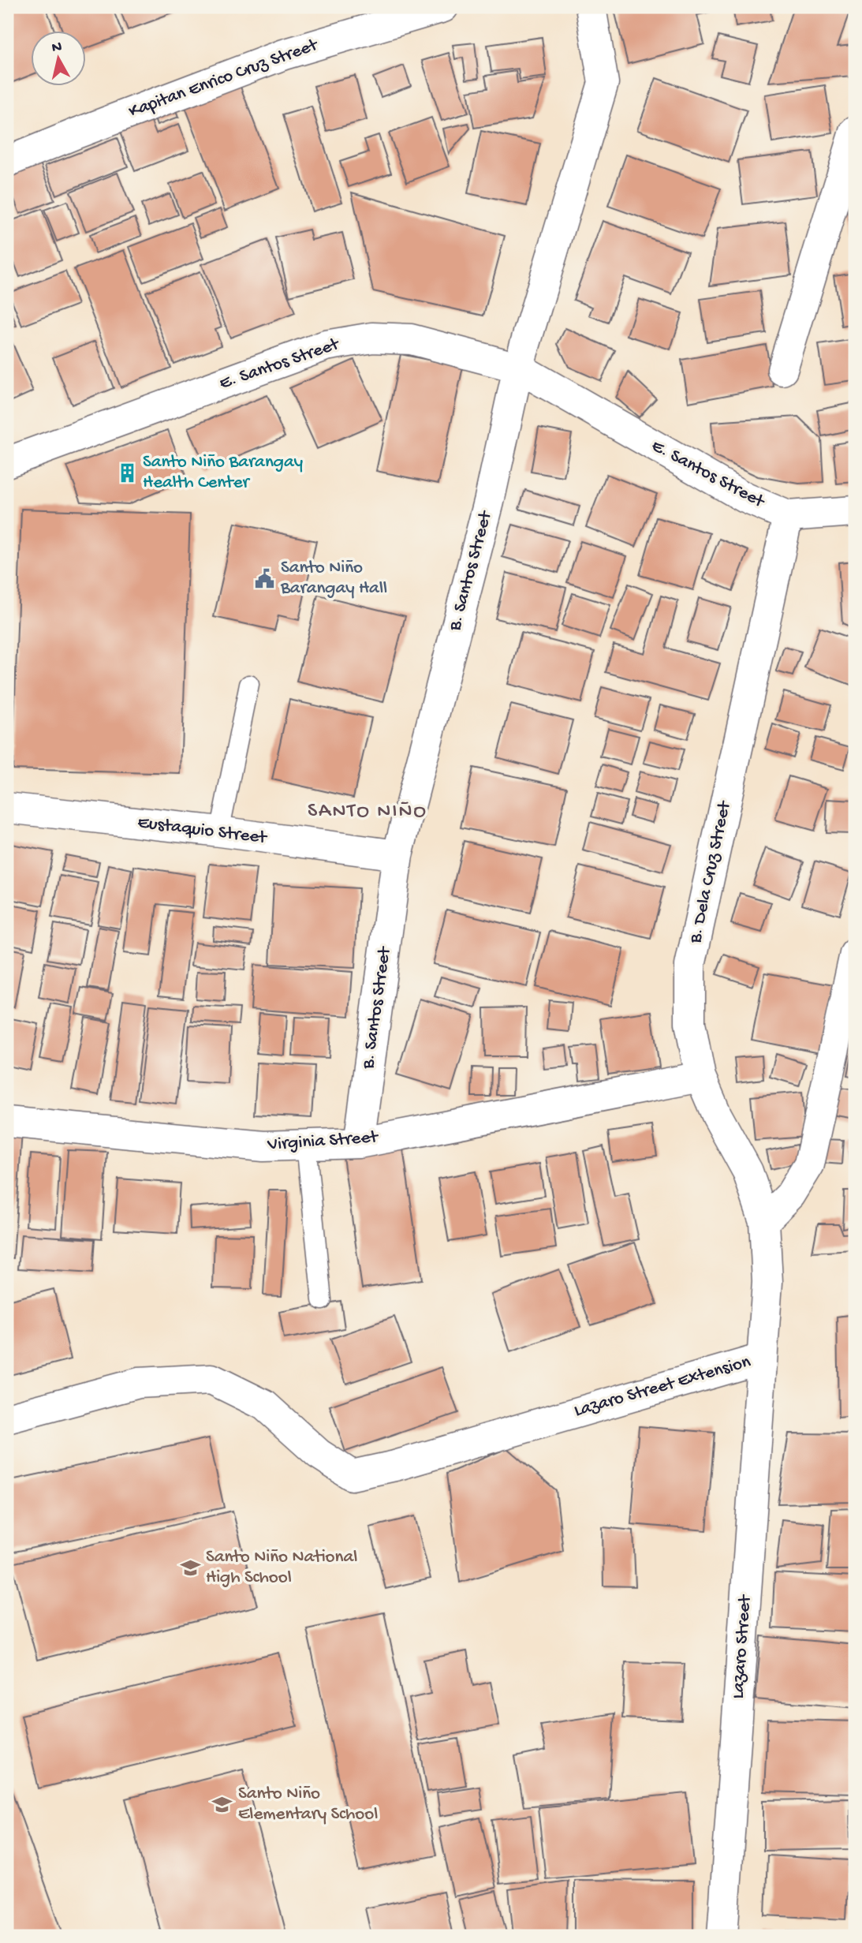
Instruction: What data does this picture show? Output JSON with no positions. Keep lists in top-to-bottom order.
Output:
{
  "streets": {
    "street": [
      "Kapitan Enrico Cruz Street",
      "E. Santos Street",
      "B. Santos Street",
      "Eustaquio Street",
      "B. Dela Cruz Street",
      "Virginia Street",
      "Lazaro Street Extension",
      "Lazaro Street"
    ]
  },
  "crossings": [
    ["E. Santos Street", "B. Santos Street"],
    ["E. Santos Street", "B. Dela Cruz Street"],
    ["B. Santos Street", "Eustaquio Street"],
    ["B. Santos Street", "Virginia Street"],
    ["B. Dela Cruz Street", "Virginia Street"],
    ["B. Dela Cruz Street", "Lazaro Street Extension"],
    ["Lazaro Street Extension", "Lazaro Street"]
  ],
  "districts": ["SANTO NIÑO"],
  "places": {
    "building": ["Santo Niño Barangay Health Center"],
    "public building": ["Santo Niño Barangay Hall"],
    "school or university": ["Santo Niño National High School", "Santo Niño Elementary School"]
  },
  "north": "top"
}
